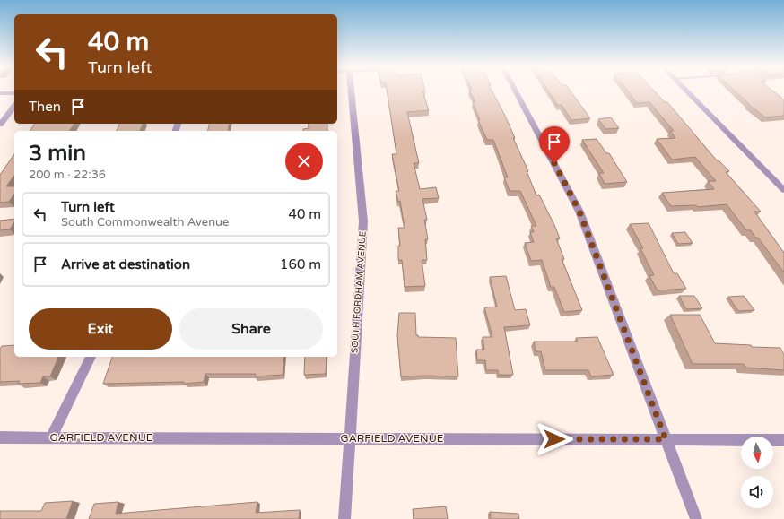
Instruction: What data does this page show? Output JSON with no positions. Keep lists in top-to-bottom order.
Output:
{
  "streets": {
    "street": ["SOUTH FORDHAM AVENUE", "GARFIELD AVENUE"]
  },
  "crossings": [
    ["SOUTH FORDHAM AVENUE", "GARFIELD AVENUE"]
  ],
  "north": "bottom",
  "page": {
    "turn": ["40 m", "Turn left"],
    "then": "Then",
    "heading": ["3 min", "200 m · 22:36"],
    "list": [
      {
        "name": "Turn left",
        "note": "South Commonwealth Avenue",
        "value": "40 m"
      },
      {
        "name": "Arrive at destination",
        "value": "160 m"
      }
    ],
    "buttons": ["Exit", "Share"]
  }
}
